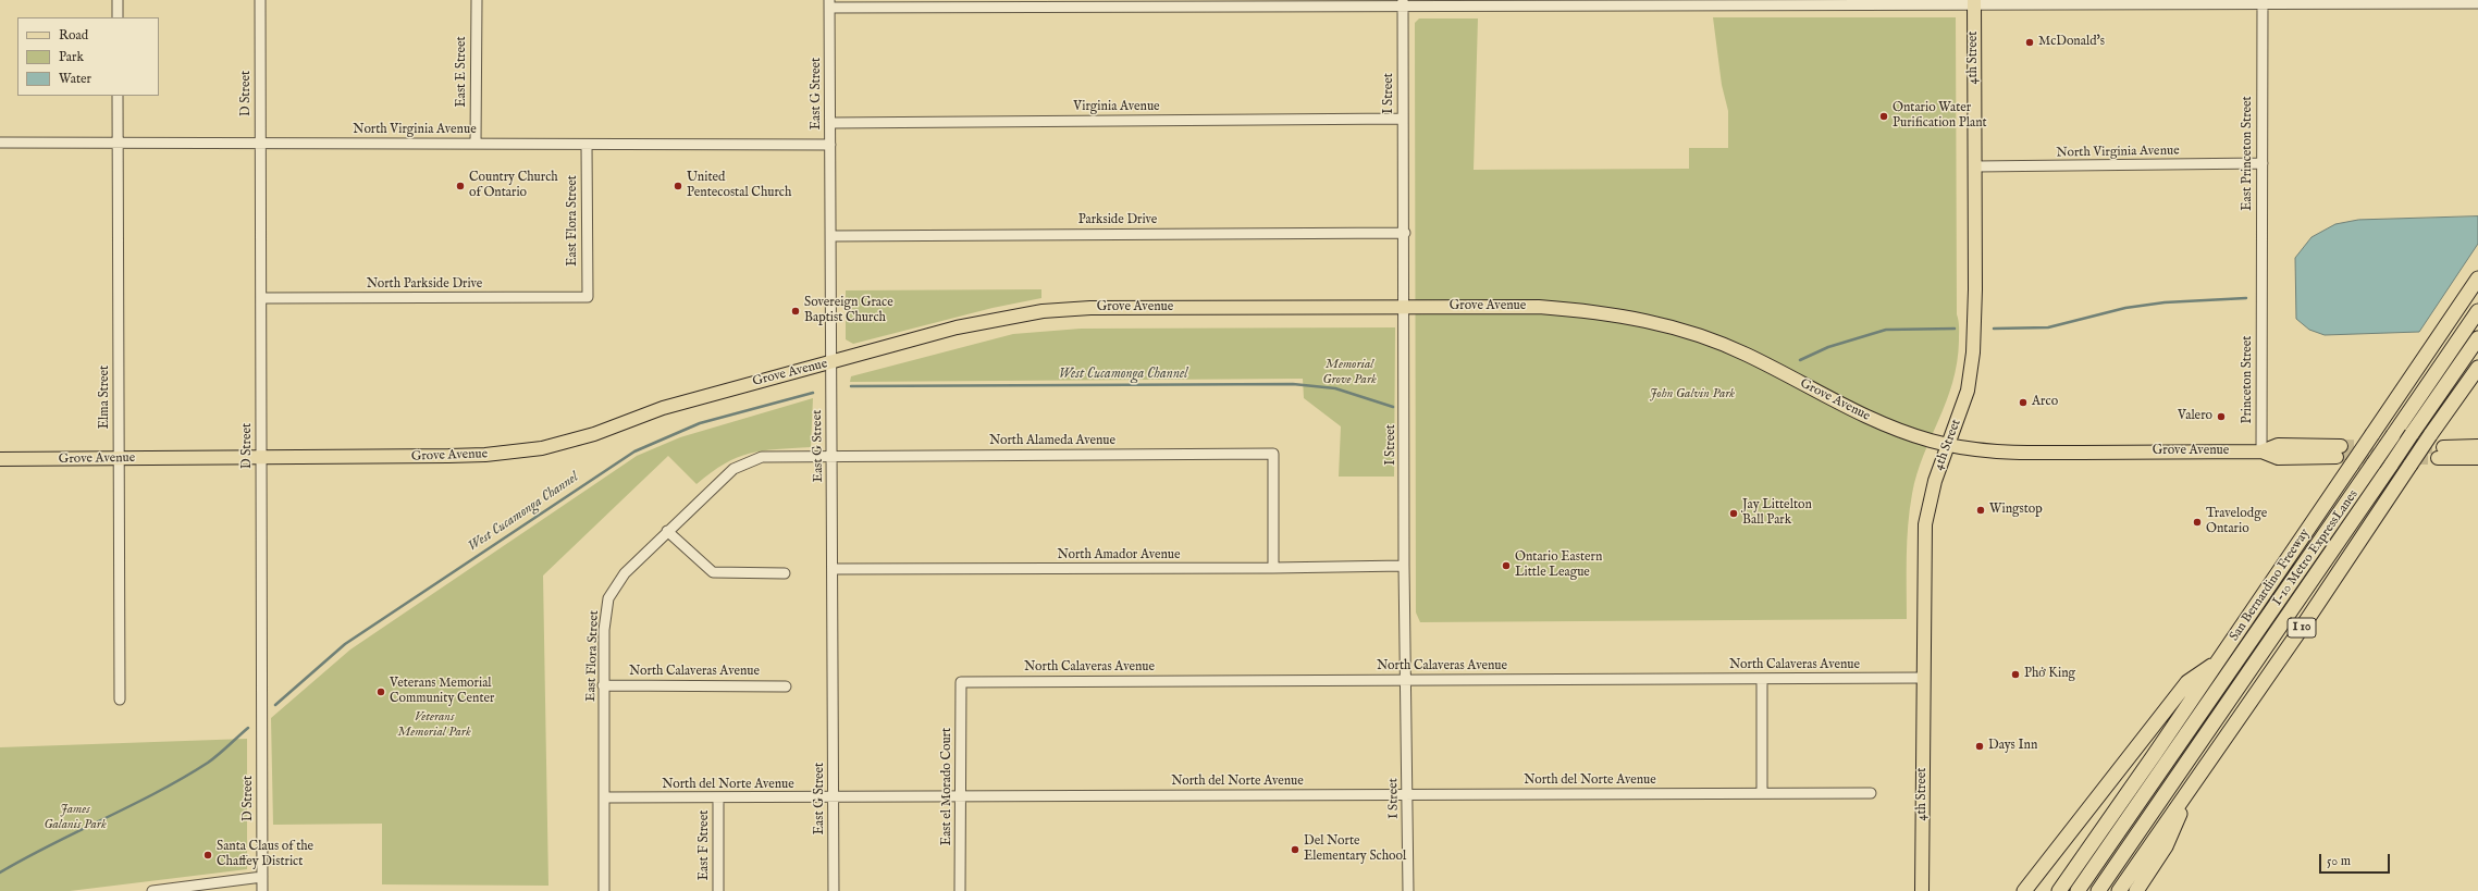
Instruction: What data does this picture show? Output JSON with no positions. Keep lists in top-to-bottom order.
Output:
{
  "streets": {
    "highway": ["I-10 Metro ExpressLanes", "San Bernardino Freeway", "I 10"],
    "main road": ["4th Street", "Grove Avenue"],
    "street": [
      "East E Street",
      "D Street",
      "East G Street",
      "I Street",
      "Virginia Avenue",
      "North Virginia Avenue",
      "East Princeton Street",
      "East Flora Street",
      "Parkside Drive",
      "North Parkside Drive",
      "Princeton Street",
      "Elma Street",
      "North Alameda Avenue",
      "North Amador Avenue",
      "North Calaveras Avenue",
      "North del Norte Avenue",
      "East el Morado Court",
      "East F Street"
    ]
  },
  "crossings": [
    ["4th Street", "North Virginia Avenue"],
    ["4th Street", "Grove Avenue"],
    ["4th Street", "North Calaveras Avenue"],
    ["East E Street", "North Virginia Avenue"],
    ["D Street", "North Virginia Avenue"],
    ["D Street", "North Parkside Drive"],
    ["D Street", "Grove Avenue"],
    ["East G Street", "Virginia Avenue"],
    ["East G Street", "North Virginia Avenue"],
    ["East G Street", "East Flora Street"],
    ["East G Street", "Parkside Drive"],
    ["East G Street", "Grove Avenue"],
    ["East G Street", "North Alameda Avenue"],
    ["East G Street", "North Amador Avenue"],
    ["East G Street", "North del Norte Avenue"],
    ["I Street", "Virginia Avenue"],
    ["I Street", "Parkside Drive"],
    ["I Street", "Grove Avenue"],
    ["I Street", "North Amador Avenue"],
    ["I Street", "North Calaveras Avenue"],
    ["I Street", "North del Norte Avenue"],
    ["North Virginia Avenue", "East Princeton Street"],
    ["North Virginia Avenue", "East Flora Street"],
    ["North Virginia Avenue", "Elma Street"],
    ["East Princeton Street", "Princeton Street"],
    ["East Flora Street", "North Parkside Drive"],
    ["East Flora Street", "North Alameda Avenue"],
    ["East Flora Street", "North Calaveras Avenue"],
    ["East Flora Street", "North del Norte Avenue"],
    ["Grove Avenue", "Princeton Street"],
    ["Grove Avenue", "Elma Street"],
    ["North Alameda Avenue", "North Amador Avenue"],
    ["North Calaveras Avenue", "East el Morado Court"],
    ["North del Norte Avenue", "East el Morado Court"],
    ["North del Norte Avenue", "East F Street"]
  ],
  "water": ["West Cucamonga Channel"],
  "parks": [
    "Memorial Grove Park",
    "John Galvin Park",
    "Veterans Memorial Park",
    "James Galanis Park"
  ],
  "places": [
    "McDonald's",
    "Ontario Water Purification Plant",
    "Country Church of Ontario",
    "United Pentecostal Church",
    "Sovereign Grace Baptist Church",
    "Arco",
    "Valero",
    "Wingstop",
    "Jay Littelton Ball Park",
    "Travelodge Ontario",
    "Ontario Eastern Little League",
    "Phở King",
    "Veterans Memorial Community Center",
    "Days Inn",
    "Del Norte Elementary School",
    "Santa Claus of the Chaffey District"
  ],
  "legend": ["Road", "Park", "Water"],
  "scale_bar": "50 m"
}
